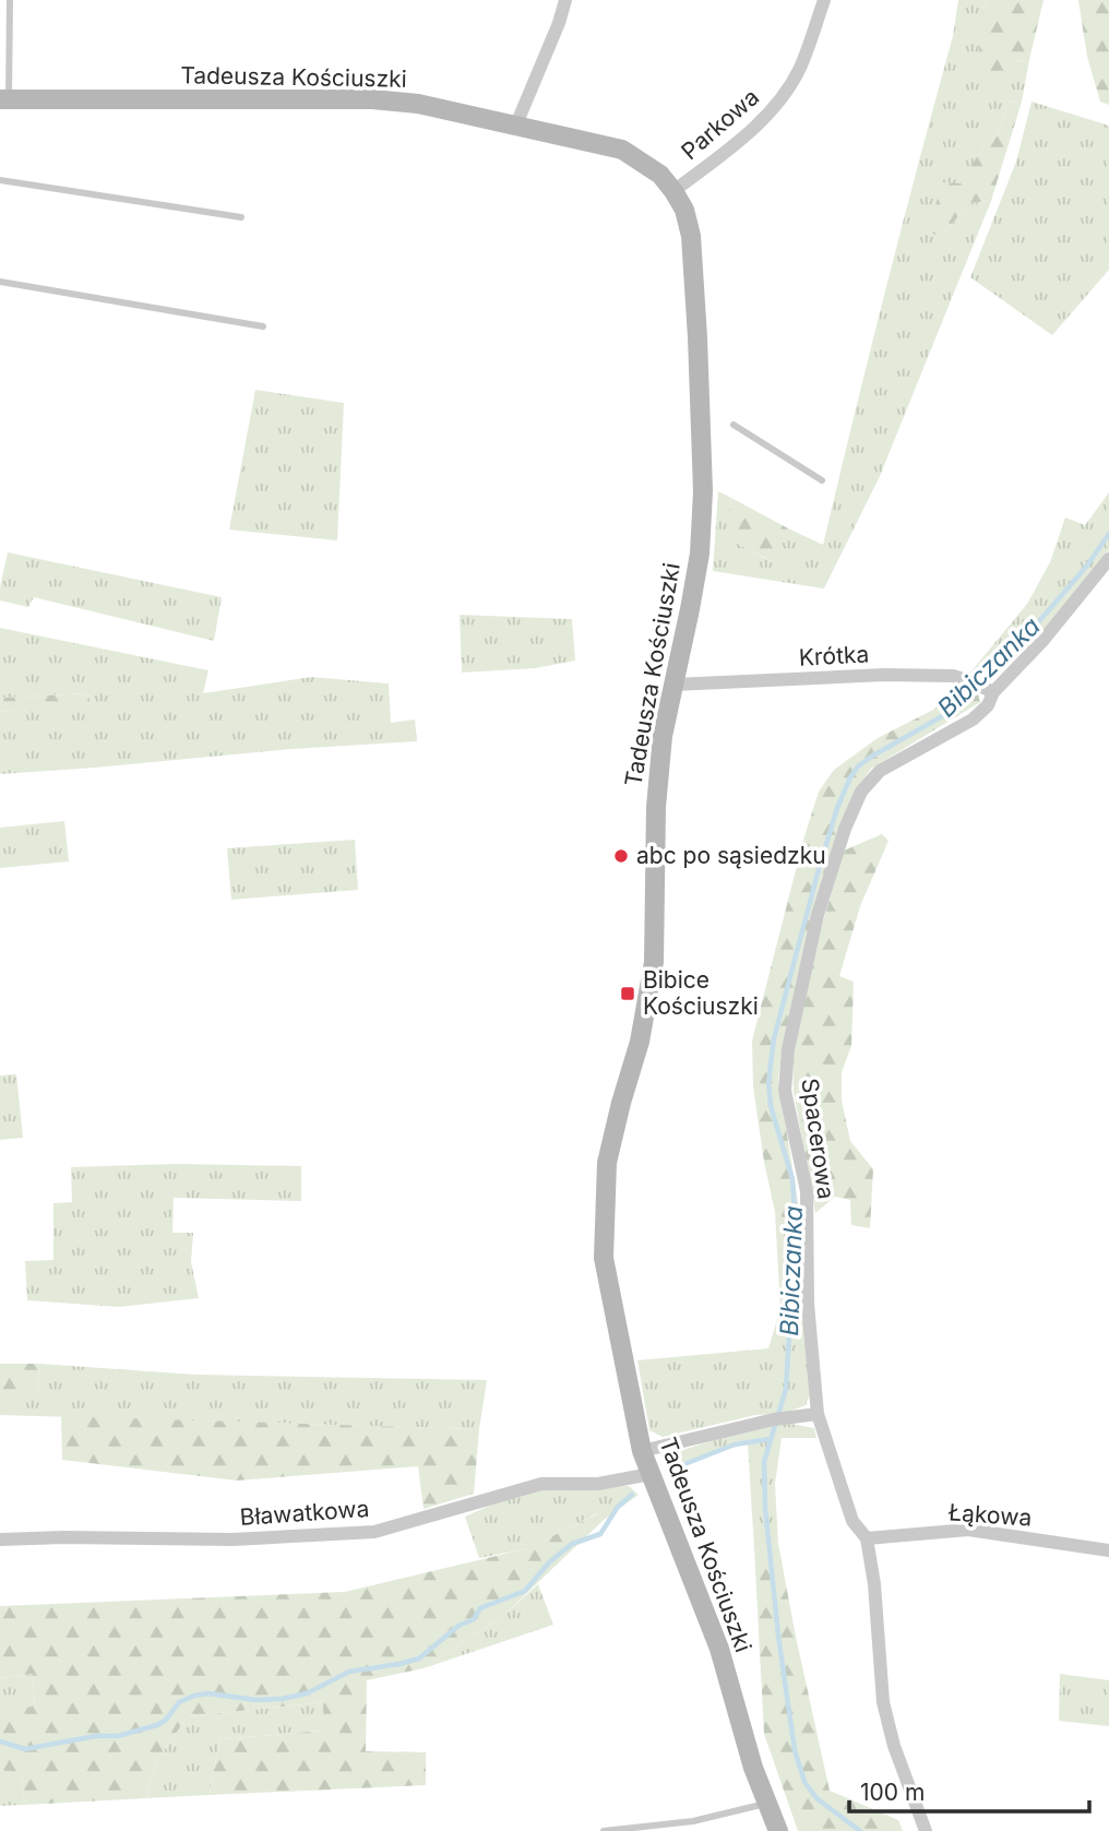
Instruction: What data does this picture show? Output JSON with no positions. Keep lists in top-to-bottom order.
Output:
{
  "streets": {
    "street": [
      "Tadeusza Kościuszki",
      "Parkowa",
      "Krótka",
      "Spacerowa",
      "Bławatkowa",
      "Łąkowa"
    ]
  },
  "crossings": [
    ["Tadeusza Kościuszki", "Parkowa"],
    ["Tadeusza Kościuszki", "Krótka"],
    ["Tadeusza Kościuszki", "Bławatkowa"],
    ["Krótka", "Spacerowa"],
    ["Spacerowa", "Łąkowa"]
  ],
  "water": ["Bibiczanka"],
  "places": {
    "other": ["abc po sąsiedzku"],
    "transit": ["Bibice Kościuszki"]
  },
  "scale_bar": "100 m"
}
